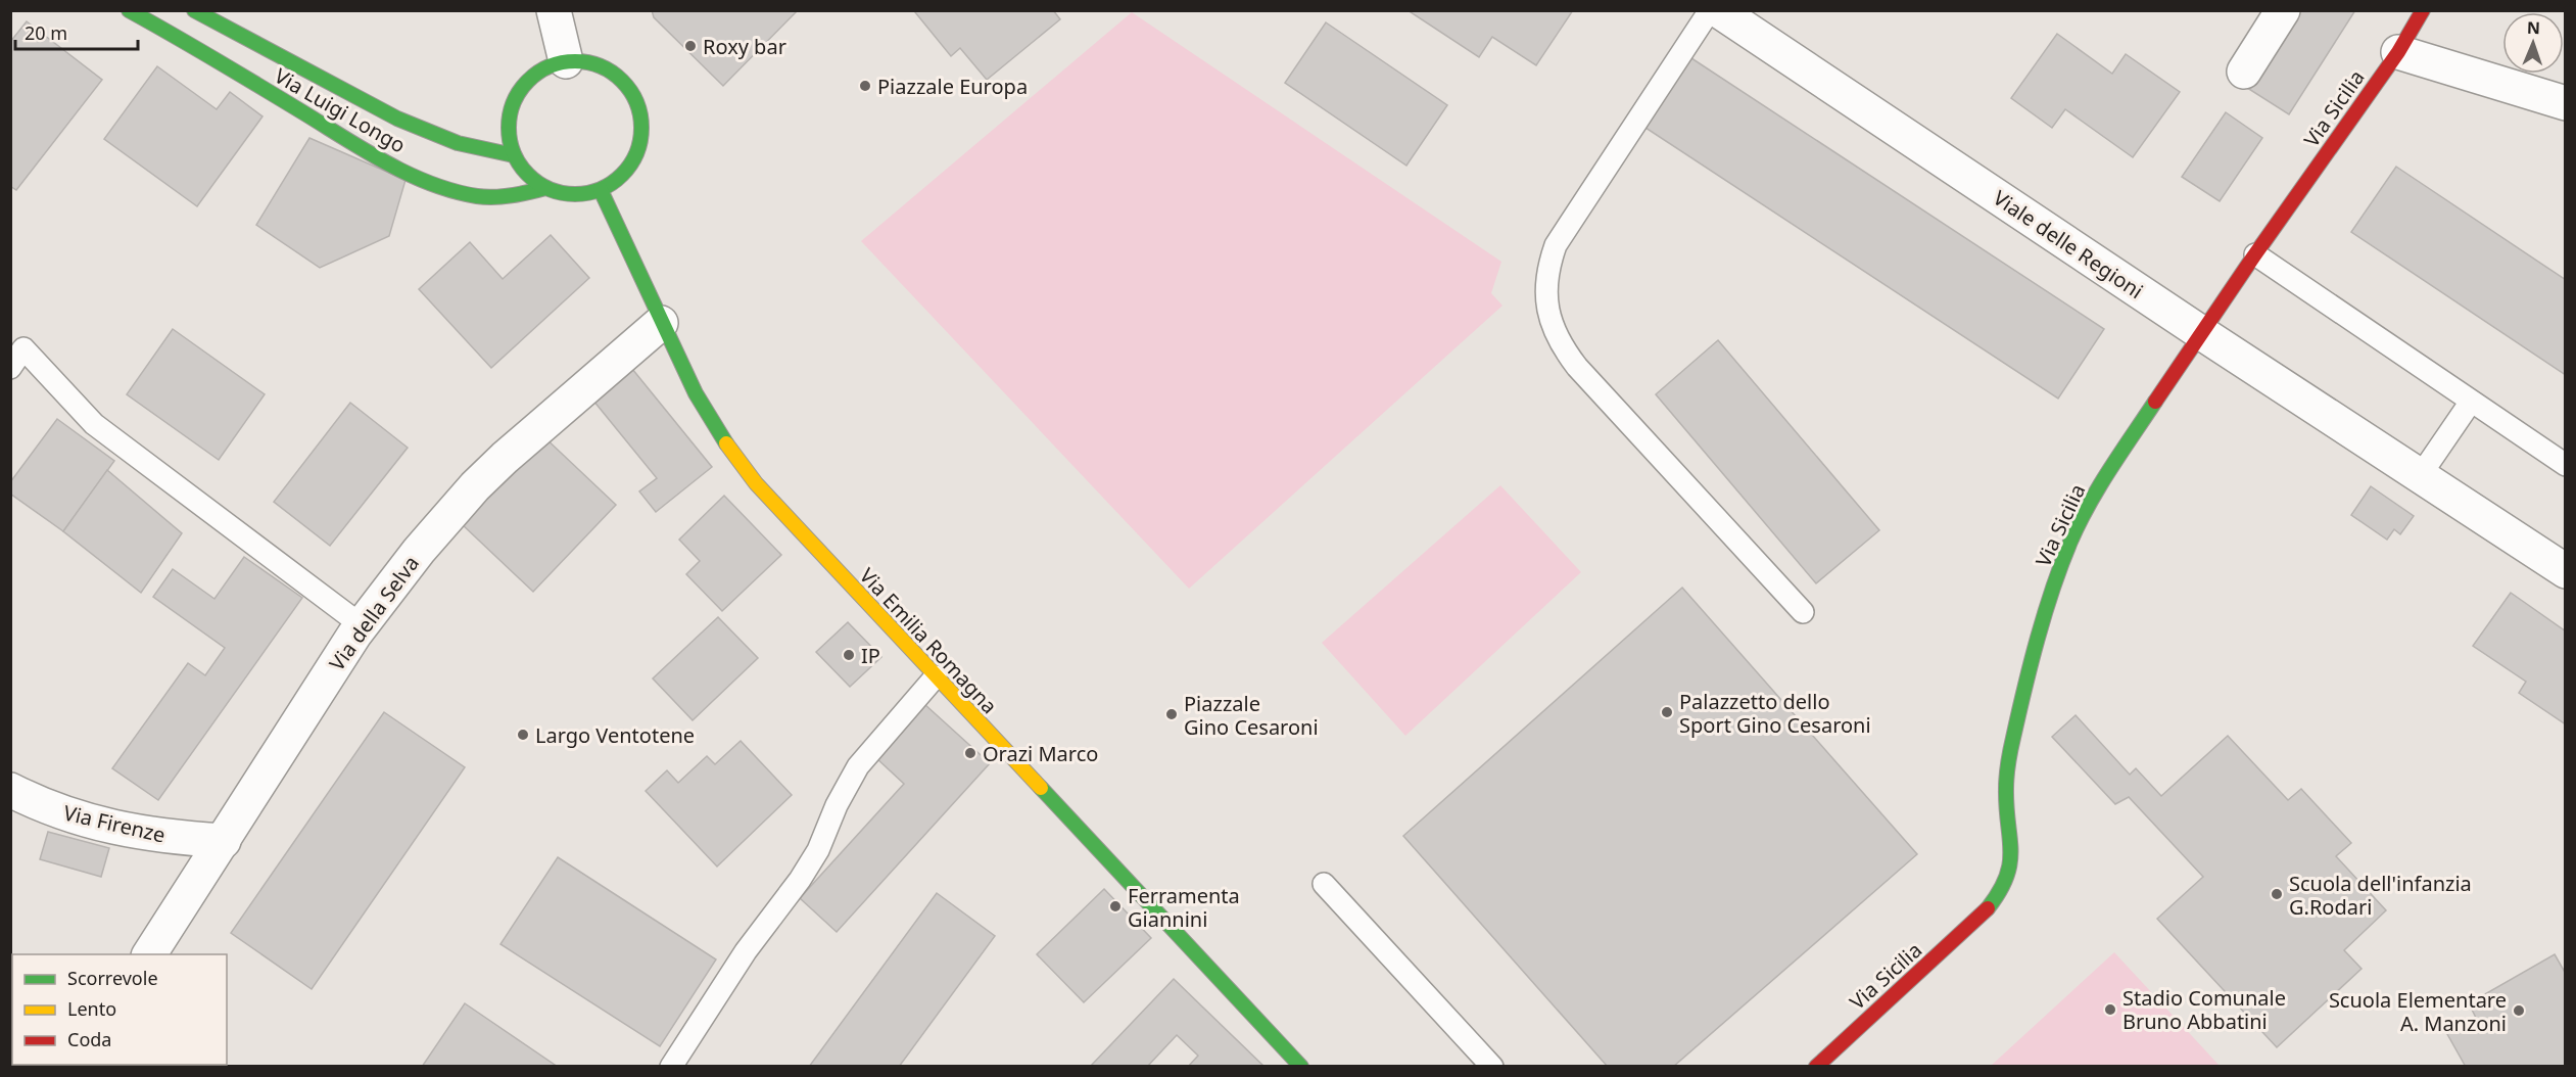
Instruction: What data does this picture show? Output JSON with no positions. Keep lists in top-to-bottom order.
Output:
{
  "streets": {
    "main road": ["Via Sicilia", "Via Luigi Longo", "Via Emilia Romagna"],
    "street": ["Viale delle Regioni", "Via della Selva", "Via Firenze"]
  },
  "crossings": [
    ["Via Sicilia", "Viale delle Regioni"],
    ["Via Luigi Longo", "Via Emilia Romagna"],
    ["Via della Selva", "Via Emilia Romagna"],
    ["Via della Selva", "Via Firenze"]
  ],
  "places": [
    "Roxy bar",
    "Piazzale Europa",
    "IP",
    "Palazzetto dello Sport Gino Cesaroni",
    "Piazzale Gino Cesaroni",
    "Largo Ventotene",
    "Orazi Marco",
    "Scuola dell'infanzia G.Rodari",
    "Ferramenta Giannini",
    "Stadio Comunale Bruno Abbatini",
    "Scuola Elementare A. Manzoni"
  ],
  "legend": ["Scorrevole", "Lento", "Coda"],
  "scale_bar": "20 m",
  "north": "top"
}
